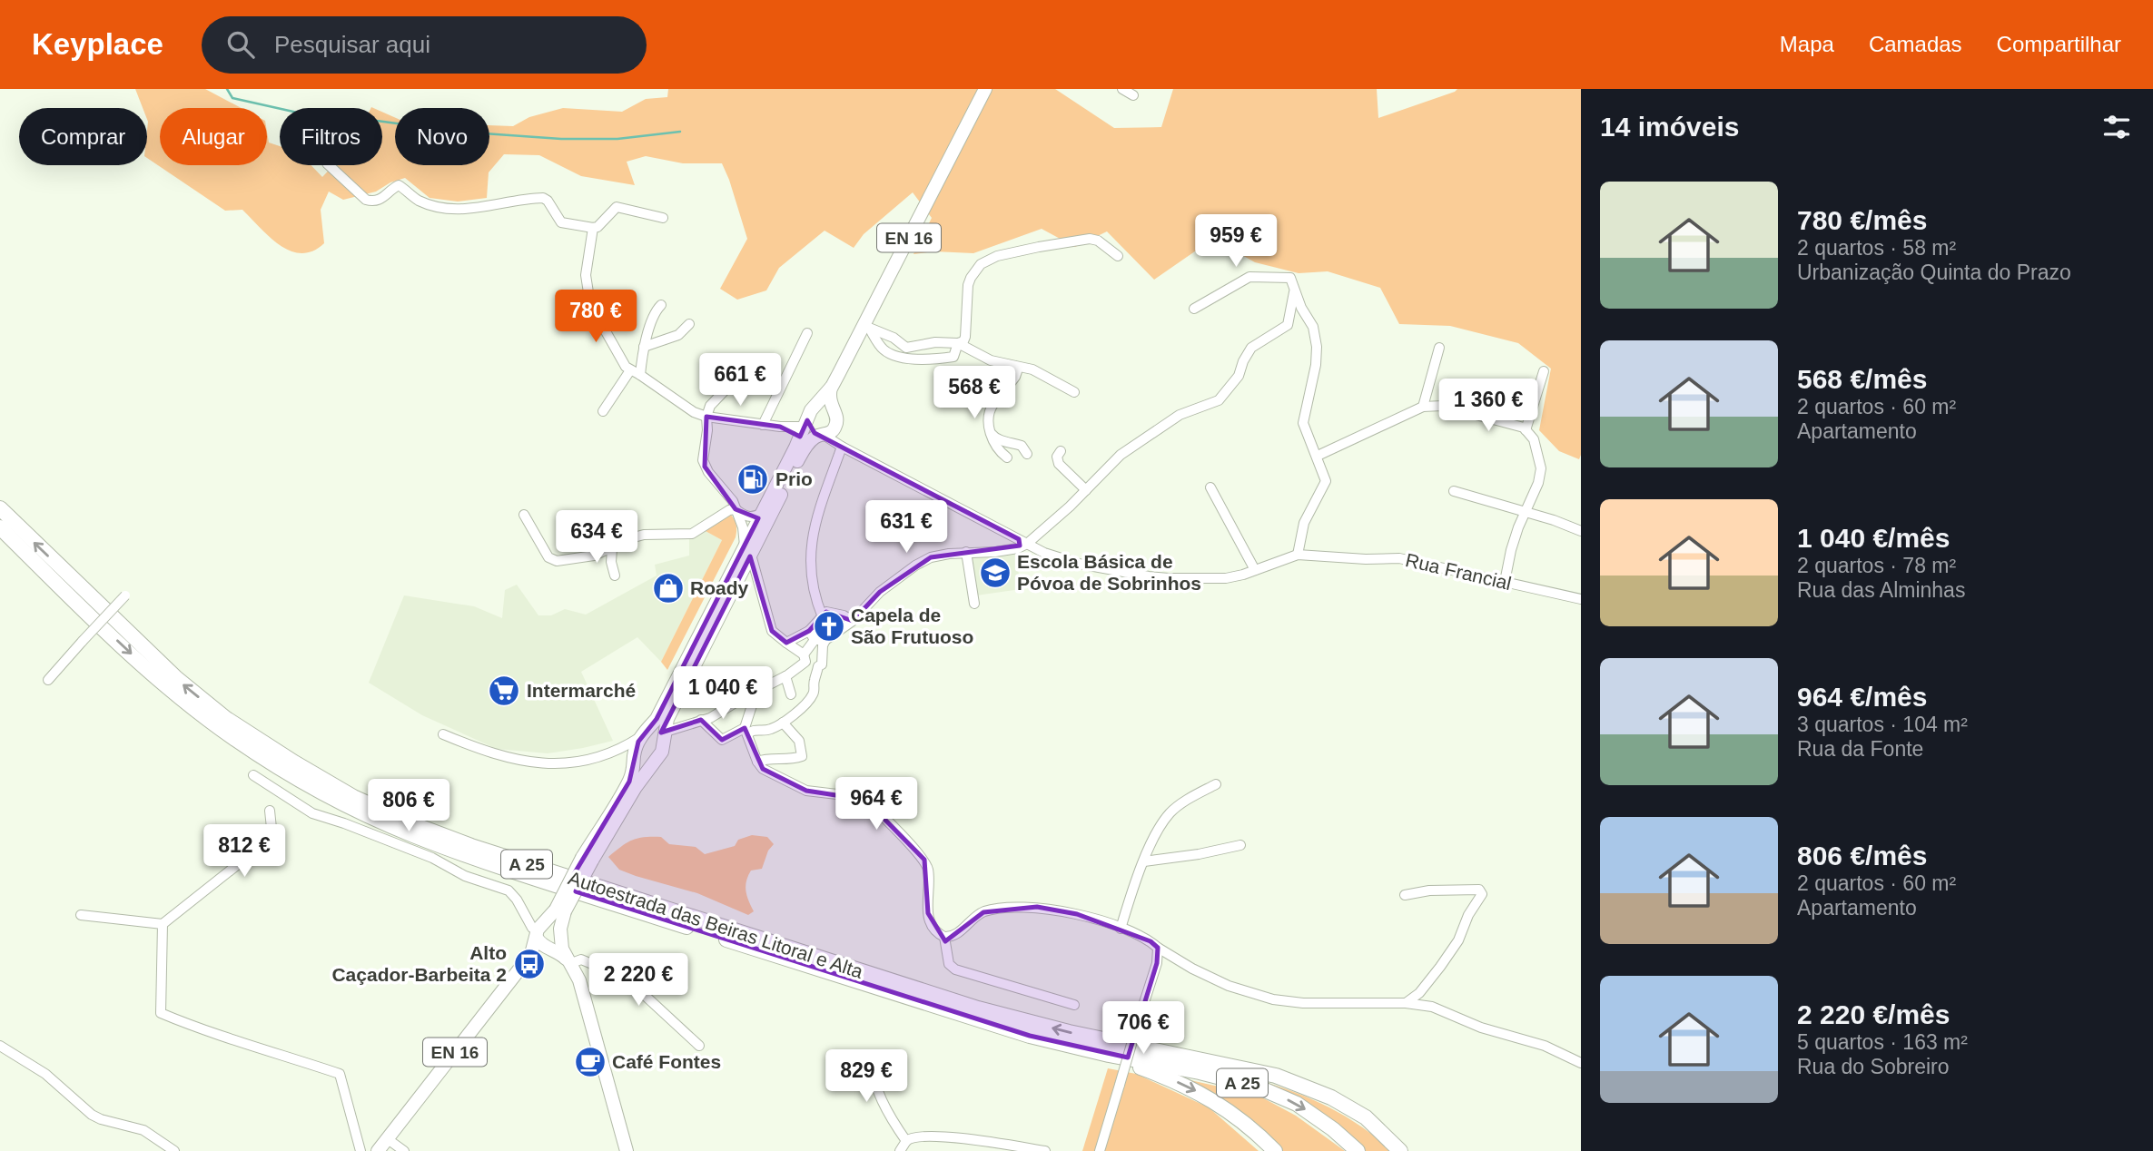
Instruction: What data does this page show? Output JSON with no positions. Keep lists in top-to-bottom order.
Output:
{
  "streets": {
    "highway": ["A 25", "Autoestrada das Beiras Litoral e Alta"],
    "main road": ["EN 16"],
    "street": ["Rua Francial"]
  },
  "places": {
    "fuel station": ["Prio"],
    "school or university": ["Escola Básica de Póvoa de Sobrinhos"],
    "shop": ["Roady"],
    "church": ["Capela de São Frutuoso"],
    "supermarket": ["Intermarché"],
    "bus stop": ["Alto Caçador-Barbeita 2"],
    "cafe": ["Café Fontes"]
  },
  "page": {
    "header": "Keyplace",
    "search": "Pesquisar aqui",
    "nav": ["Mapa", "Camadas", "Compartilhar"],
    "heading": "14 imóveis",
    "chip": [
      "Comprar",
      "Alugar",
      "Filtros",
      "Novo"
    ],
    "list": [
      {
        "name": "780 €/mês",
        "note": "2 quartos · 58 m² · Urbanização Quinta do Prazo"
      },
      {
        "name": "568 €/mês",
        "note": "2 quartos · 60 m² · Apartamento"
      },
      {
        "name": "1 040 €/mês",
        "note": "2 quartos · 78 m² · Rua das Alminhas"
      },
      {
        "name": "964 €/mês",
        "note": "3 quartos · 104 m² · Rua da Fonte"
      },
      {
        "name": "806 €/mês",
        "note": "2 quartos · 60 m² · Apartamento"
      },
      {
        "name": "2 220 €/mês",
        "note": "5 quartos · 163 m² · Rua do Sobreiro"
      }
    ],
    "price": [
      "959 €",
      "780 €",
      "661 €",
      "568 €",
      "1 360 €",
      "631 €",
      "634 €",
      "1 040 €",
      "964 €",
      "806 €",
      "812 €",
      "2 220 €",
      "706 €",
      "829 €"
    ]
  }
}
